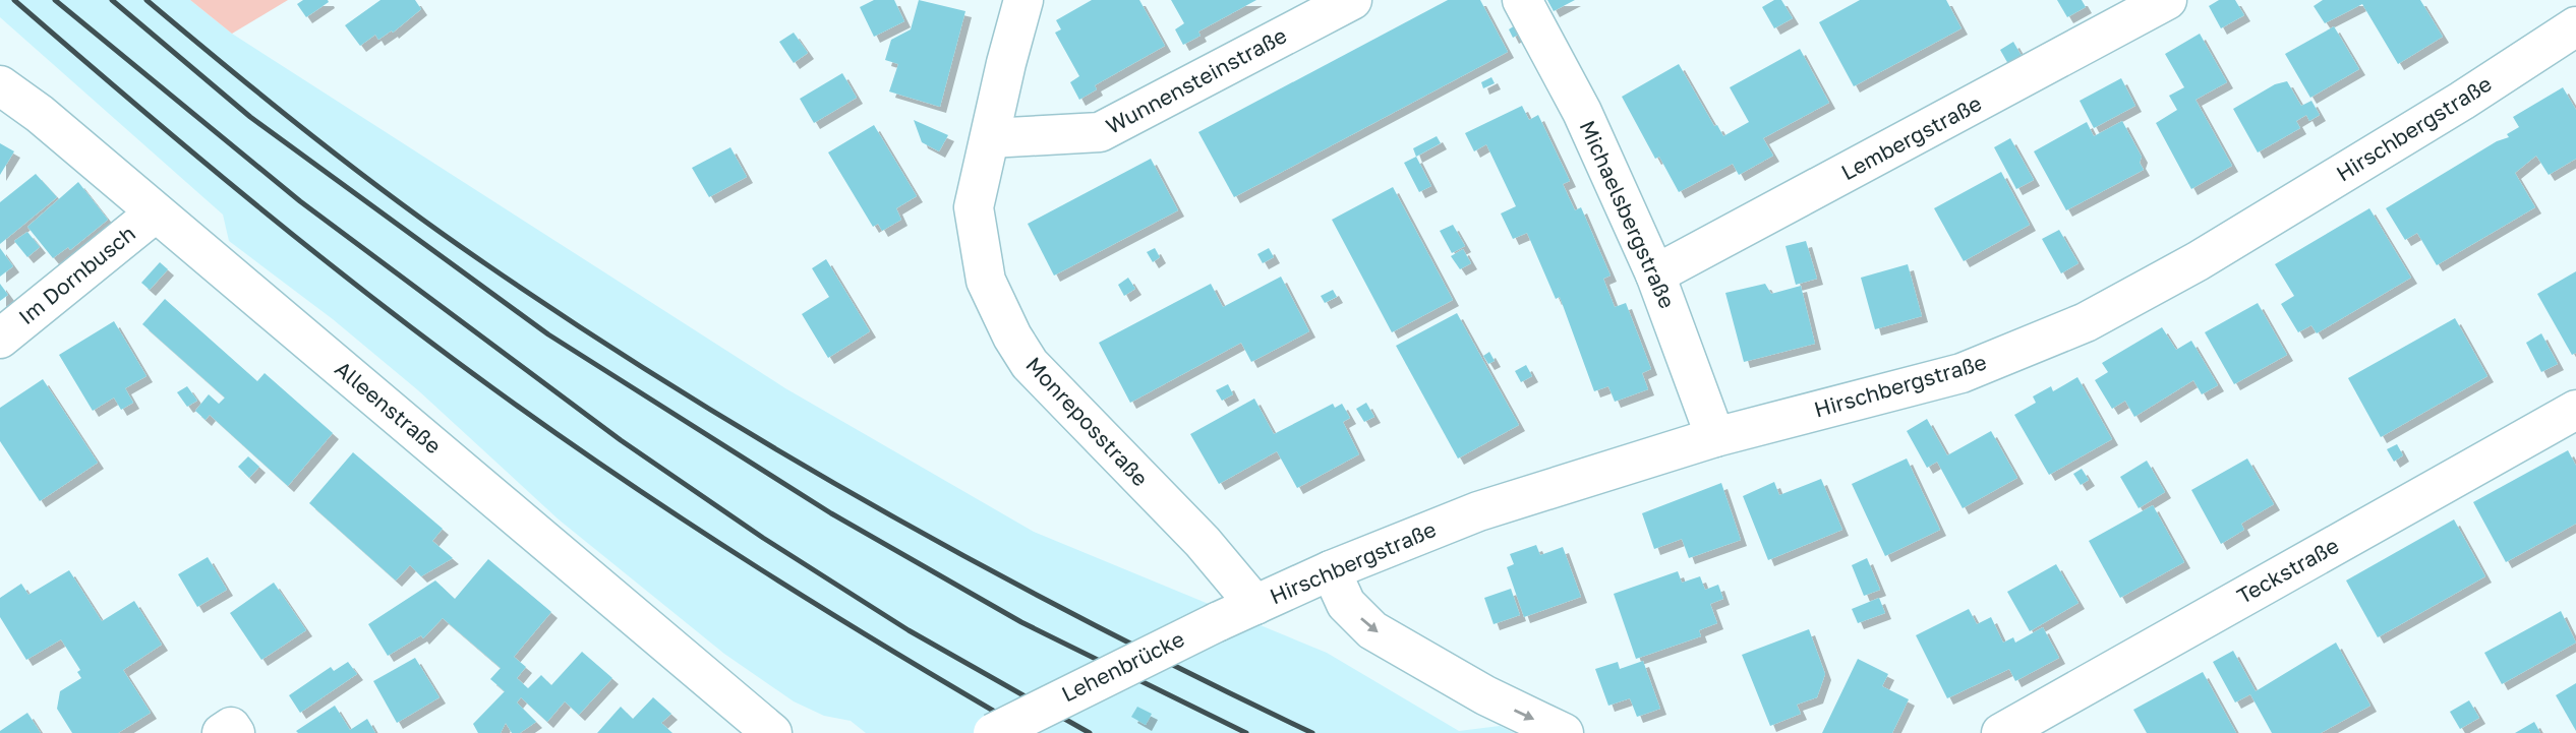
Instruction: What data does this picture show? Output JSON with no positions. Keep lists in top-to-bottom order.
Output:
{
  "streets": {
    "street": [
      "Wunnensteinstraße",
      "Hirschbergstraße",
      "Lembergstraße",
      "Michaelsbergstraße",
      "Im Dornbusch",
      "Alleenstraße",
      "Monreposstraße",
      "Teckstraße",
      "Lehenbrücke"
    ]
  },
  "crossings": [
    ["Wunnensteinstraße", "Monreposstraße"],
    ["Hirschbergstraße", "Michaelsbergstraße"],
    ["Hirschbergstraße", "Monreposstraße"],
    ["Hirschbergstraße", "Lehenbrücke"],
    ["Lembergstraße", "Michaelsbergstraße"],
    ["Im Dornbusch", "Alleenstraße"],
    ["Monreposstraße", "Lehenbrücke"]
  ]
}
